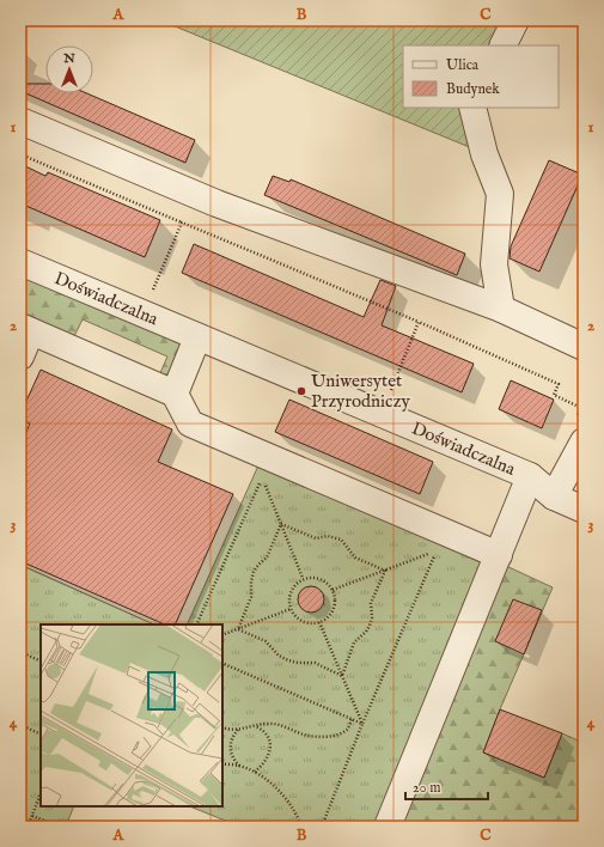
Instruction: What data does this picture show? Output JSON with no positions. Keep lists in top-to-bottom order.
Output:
{
  "streets": {
    "street": ["Doświadczalna"]
  },
  "places": ["Uniwersytet Przyrodniczy"],
  "legend": ["Ulica", "Budynek"],
  "scale_bar": "20 m",
  "north": "top",
  "grid": {
    "columns": ["A", "B", "C"],
    "rows": [
      "1",
      "2",
      "3",
      "4"
    ]
  }
}
